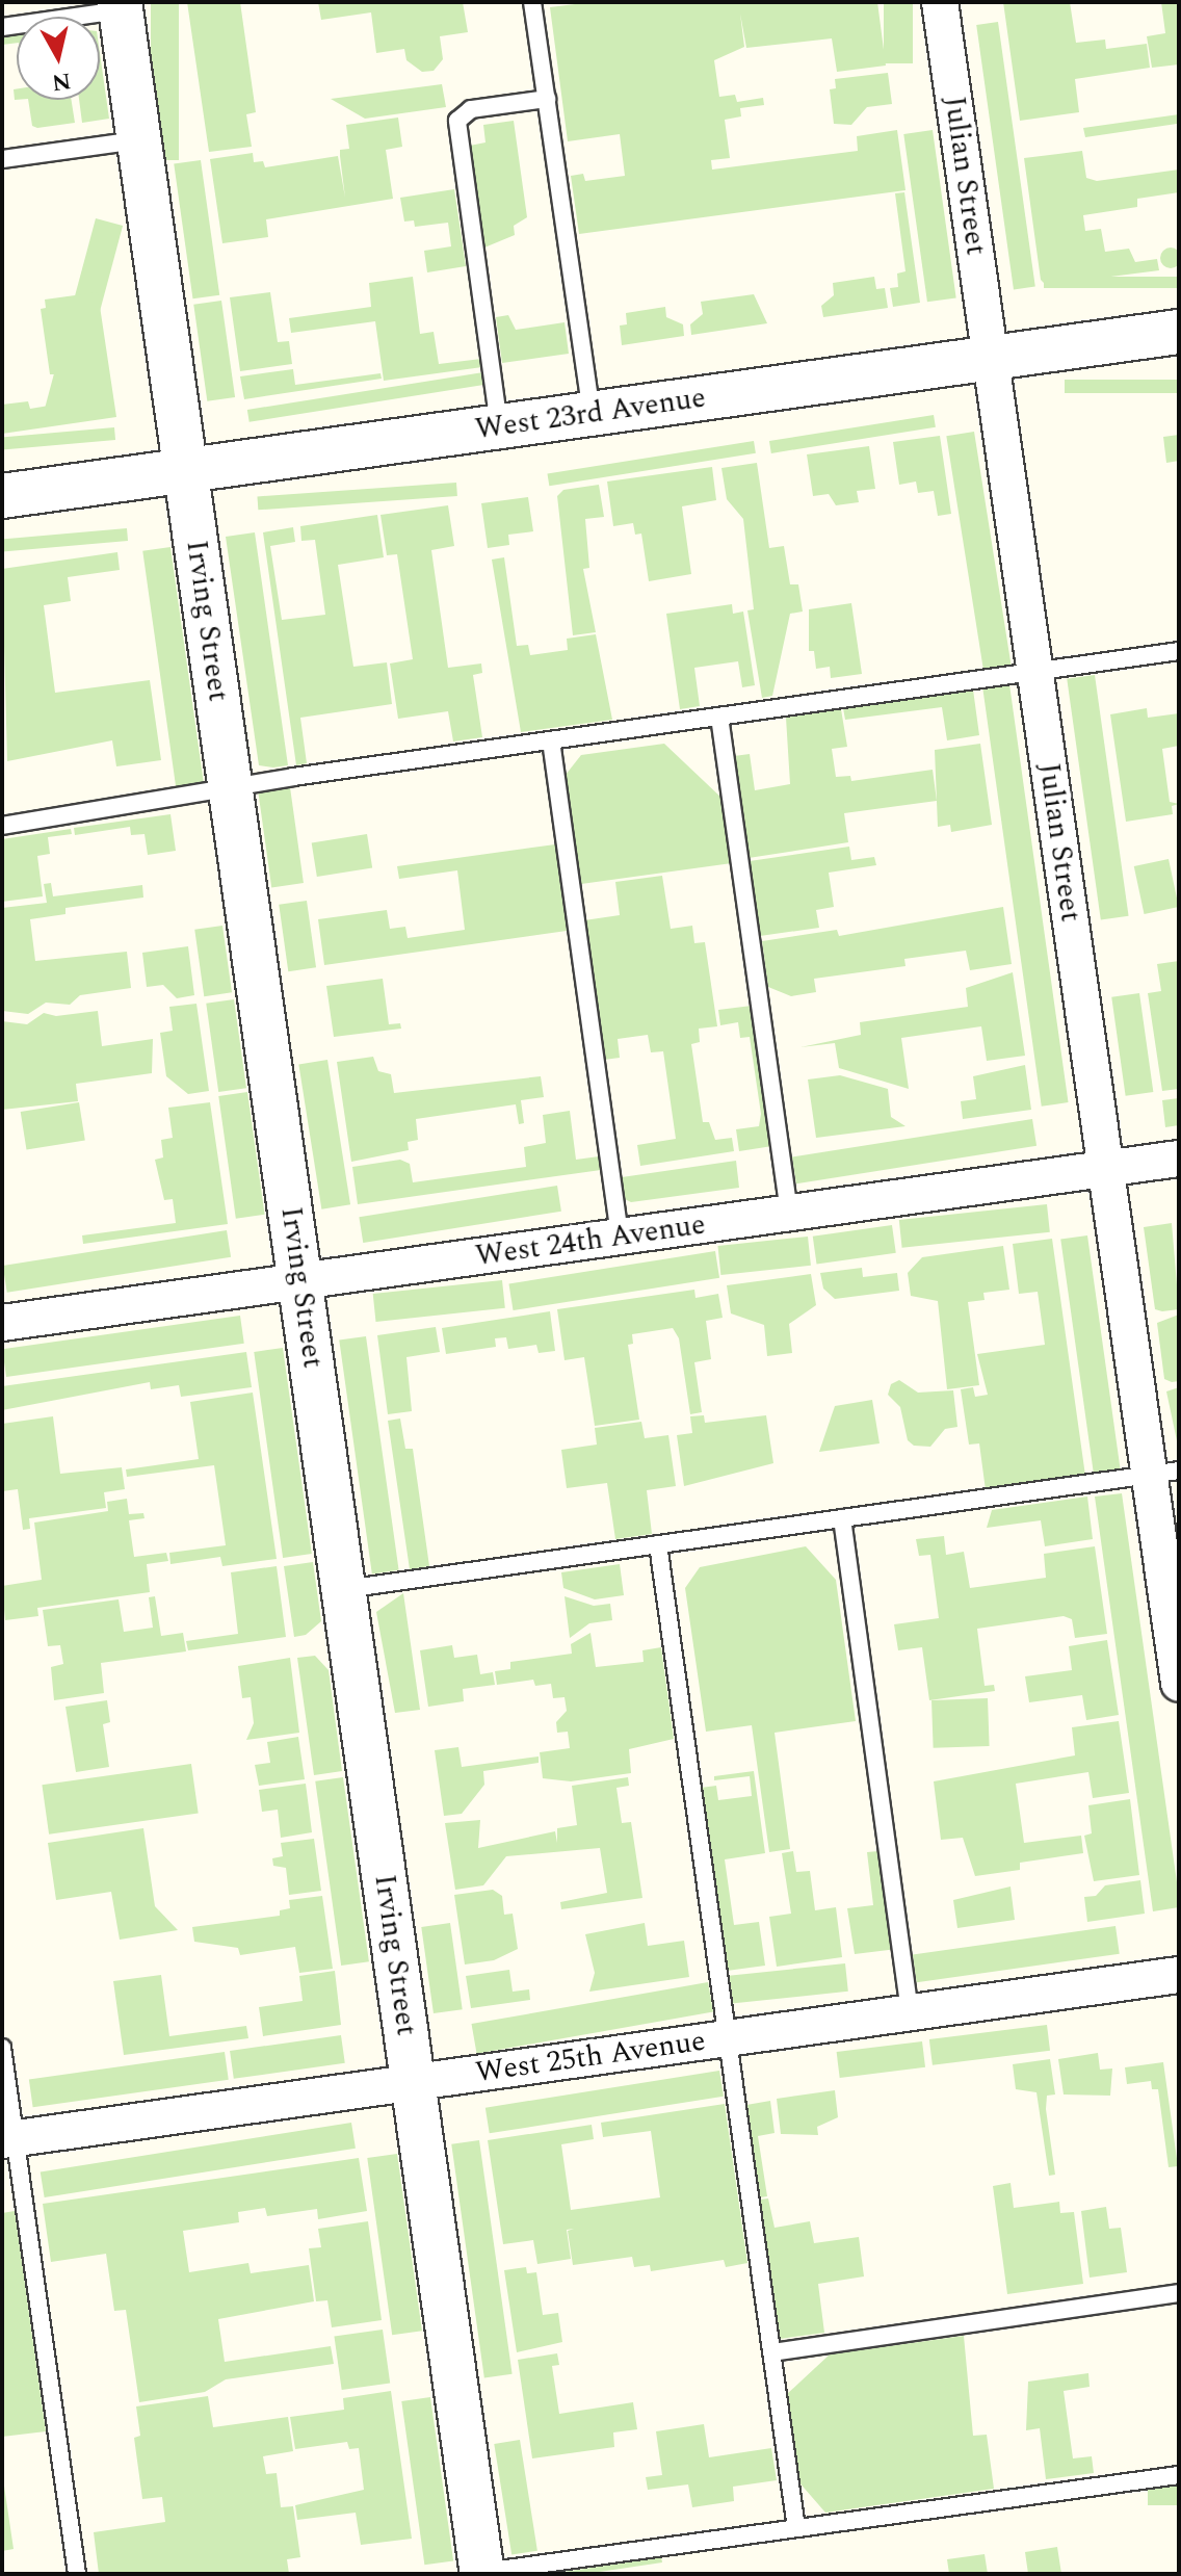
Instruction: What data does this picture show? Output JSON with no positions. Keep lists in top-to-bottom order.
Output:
{
  "streets": {
    "street": [
      "Julian Street",
      "West 23rd Avenue",
      "Irving Street",
      "West 24th Avenue",
      "West 25th Avenue"
    ]
  },
  "crossings": [
    ["Julian Street", "West 23rd Avenue"],
    ["Julian Street", "West 24th Avenue"],
    ["West 23rd Avenue", "Irving Street"],
    ["Irving Street", "West 24th Avenue"],
    ["Irving Street", "West 25th Avenue"]
  ],
  "north": "bottom"
}
